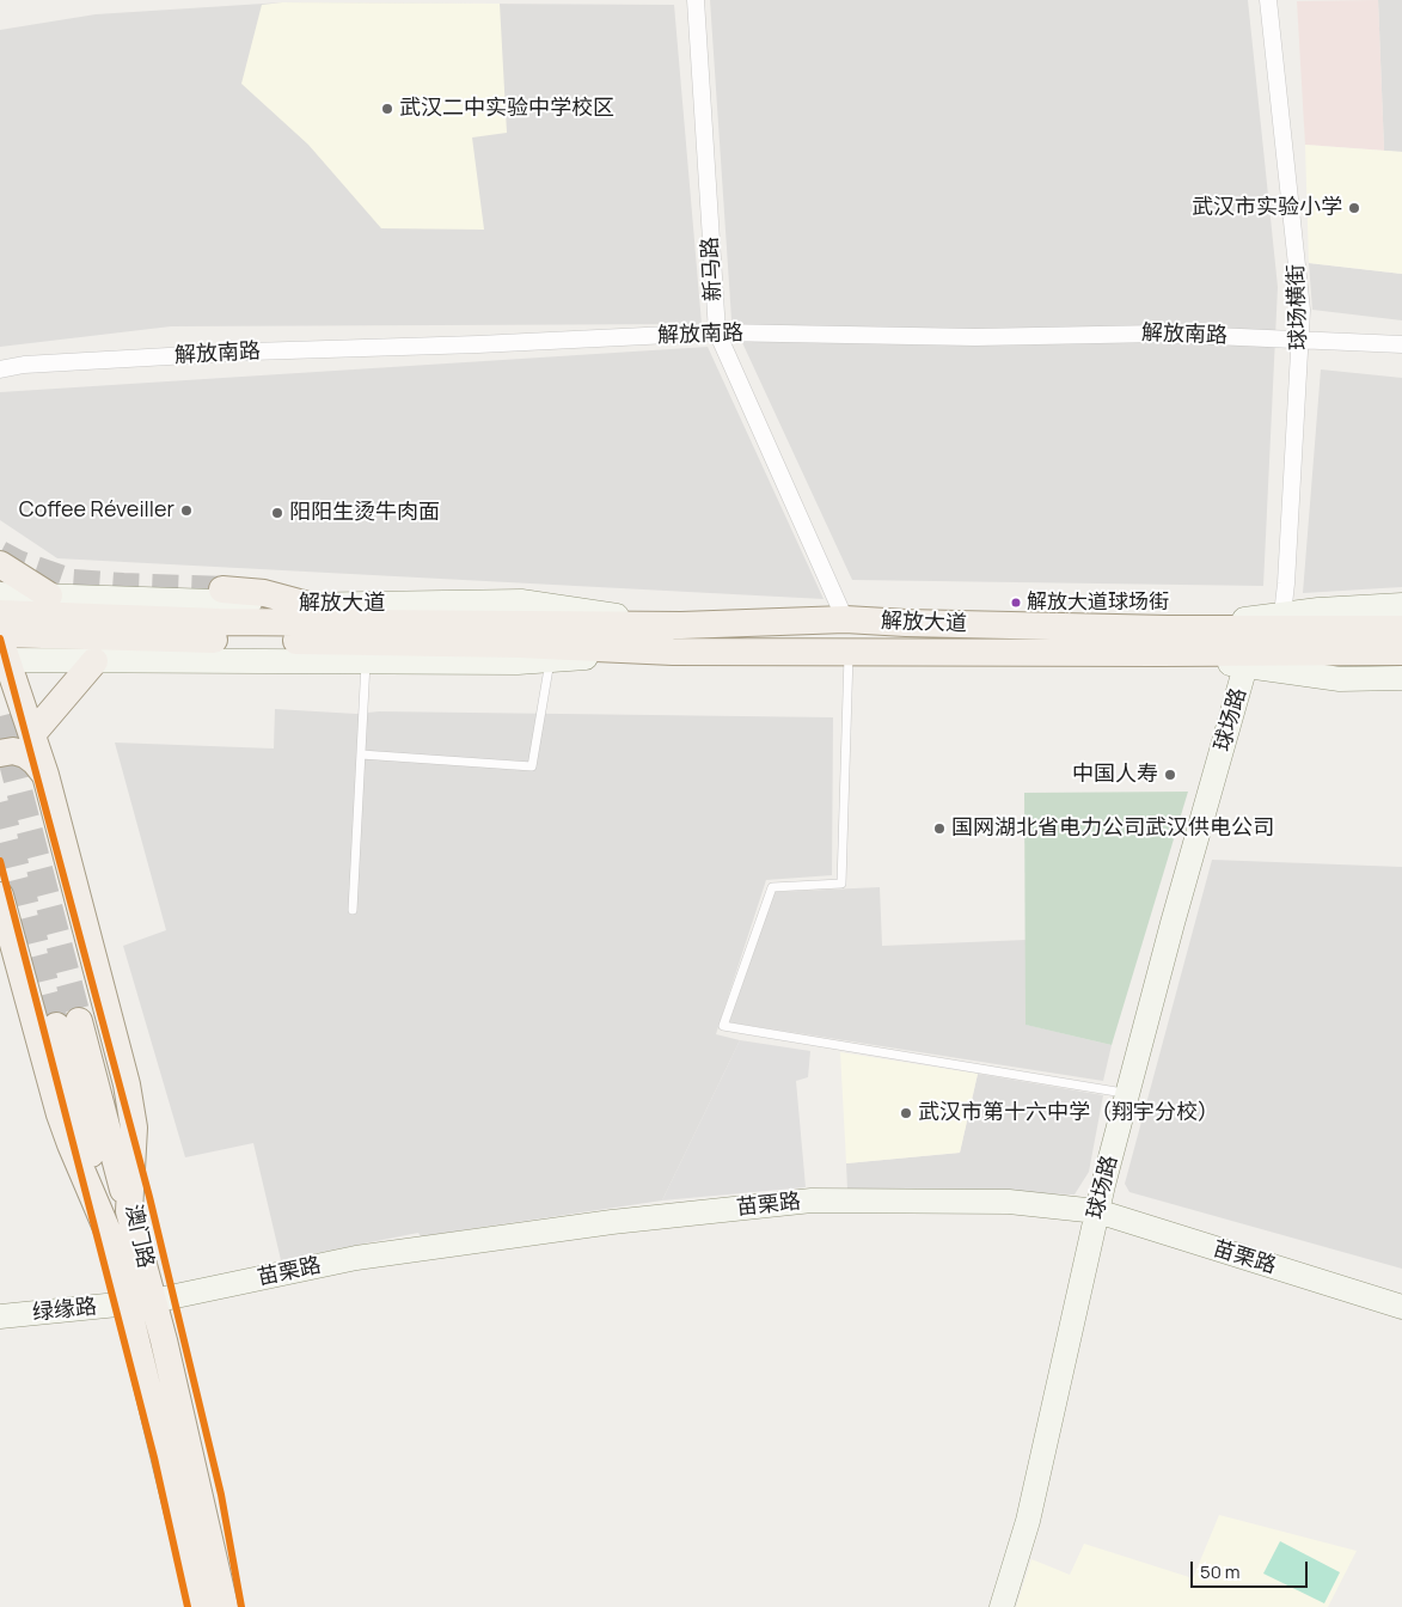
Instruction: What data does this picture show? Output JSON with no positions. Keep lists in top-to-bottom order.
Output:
{
  "streets": {
    "main road": ["解放大道", "澳门路"],
    "street": [
      "新马路",
      "球场横街",
      "解放南路",
      "球场路",
      "苗栗路",
      "绿缘路"
    ]
  },
  "crossings": [
    ["新马路", "解放南路"],
    ["新马路", "解放大道"],
    ["球场横街", "解放南路"],
    ["球场横街", "解放大道"],
    ["解放大道", "球场路"],
    ["解放大道", "澳门路"],
    ["球场路", "苗栗路"],
    ["苗栗路", "澳门路"],
    ["苗栗路", "绿缘路"],
    ["澳门路", "绿缘路"]
  ],
  "places": [
    "武汉二中实验中学校区",
    "武汉市实验小学",
    "Coffee Réveiller",
    "阳阳生烫牛肉面",
    "解放大道球场街",
    "中国人寿",
    "国网湖北省电力公司武汉供电公司",
    "武汉市第十六中学（翔宇分校）"
  ],
  "scale_bar": "50 m"
}
